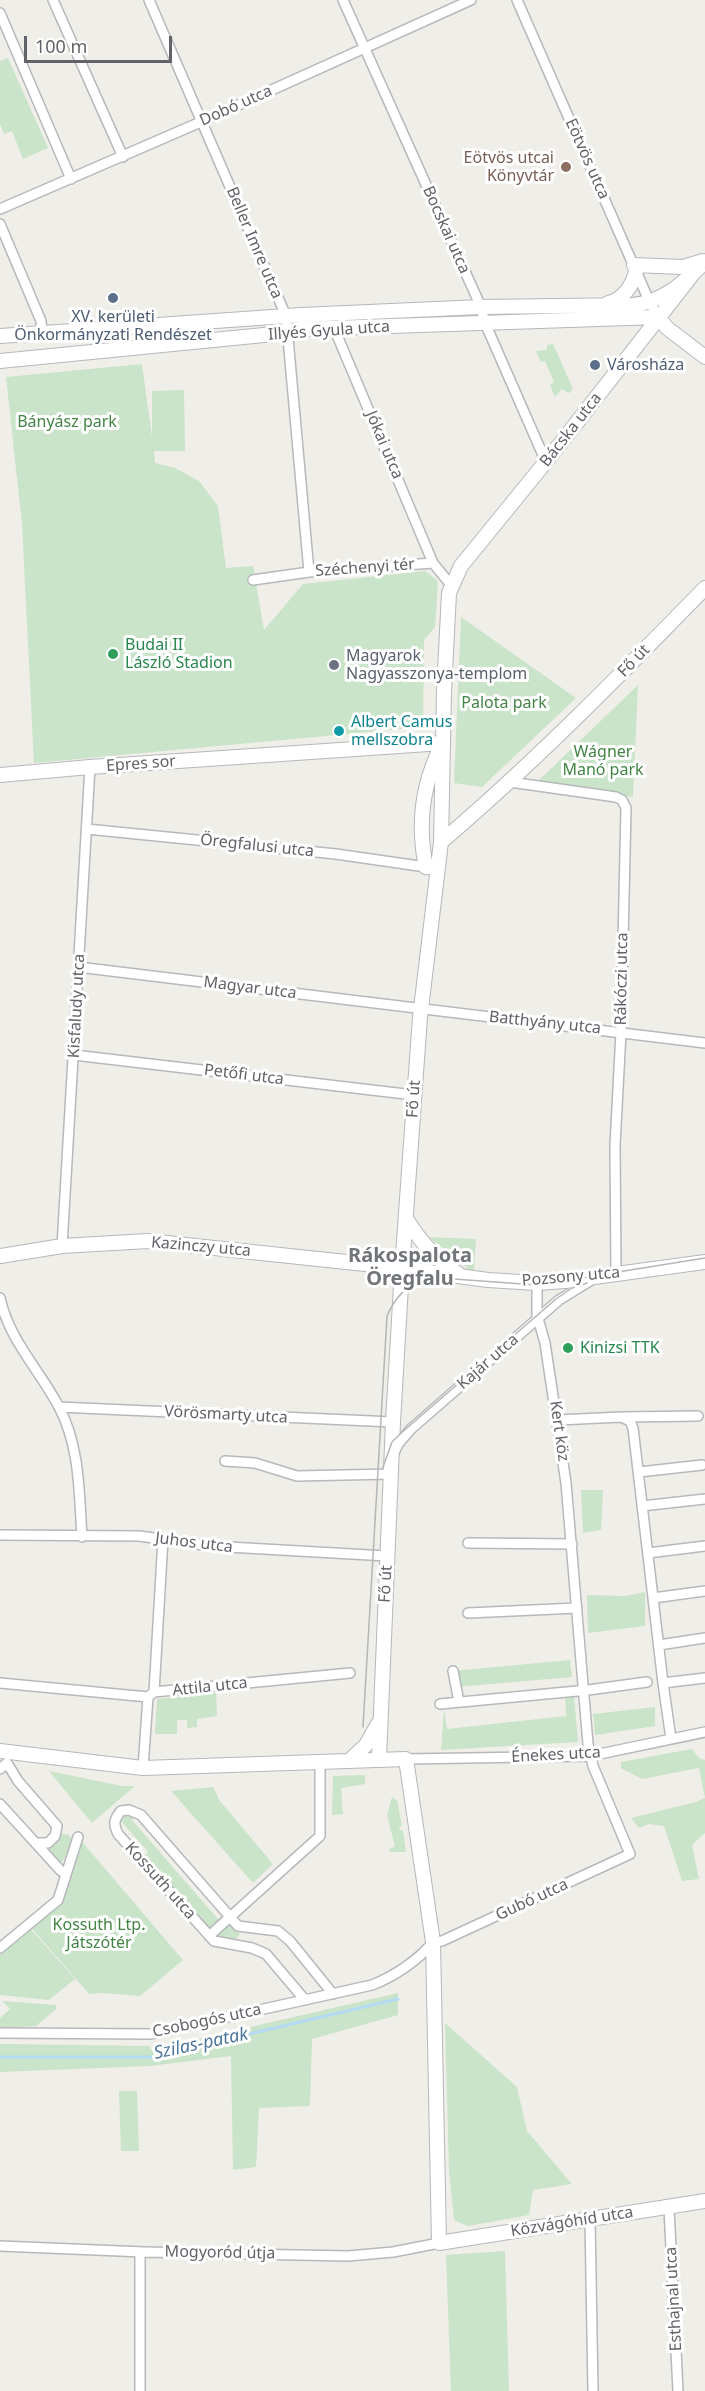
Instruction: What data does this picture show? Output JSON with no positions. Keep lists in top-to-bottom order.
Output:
{
  "streets": {
    "street": [
      "Dobó utca",
      "Eötvös utca",
      "Bocskai utca",
      "Beller Imre utca",
      "Illyés Gyula utca",
      "Bácska utca",
      "Jókai utca",
      "Széchenyi tér",
      "Fő út",
      "Epres sor",
      "Öregfalusi utca",
      "Rákóczi utca",
      "Magyar utca",
      "Kisfaludy utca",
      "Batthyány utca",
      "Petőfi utca",
      "Kazinczy utca",
      "Pozsony utca",
      "Kajár utca",
      "Vörösmarty utca",
      "Kert köz",
      "Juhos utca",
      "Attila utca",
      "Énekes utca",
      "Kossuth utca",
      "Gubó utca",
      "Csobogós utca",
      "Közvágóhíd utca",
      "Mogyoród útja",
      "Esthajnal utca"
    ]
  },
  "crossings": [
    ["Dobó utca", "Bocskai utca"],
    ["Dobó utca", "Beller Imre utca"],
    ["Eötvös utca", "Illyés Gyula utca"],
    ["Eötvös utca", "Bácska utca"],
    ["Bocskai utca", "Illyés Gyula utca"],
    ["Bocskai utca", "Bácska utca"],
    ["Beller Imre utca", "Illyés Gyula utca"],
    ["Beller Imre utca", "Széchenyi tér"],
    ["Illyés Gyula utca", "Bácska utca"],
    ["Illyés Gyula utca", "Jókai utca"],
    ["Bácska utca", "Széchenyi tér"],
    ["Jókai utca", "Széchenyi tér"],
    ["Fő út", "Öregfalusi utca"],
    ["Fő út", "Rákóczi utca"],
    ["Fő út", "Magyar utca"],
    ["Fő út", "Batthyány utca"],
    ["Fő út", "Petőfi utca"],
    ["Fő út", "Kazinczy utca"],
    ["Fő út", "Pozsony utca"],
    ["Fő út", "Kajár utca"],
    ["Fő út", "Vörösmarty utca"],
    ["Fő út", "Juhos utca"],
    ["Epres sor", "Kisfaludy utca"],
    ["Öregfalusi utca", "Kisfaludy utca"],
    ["Rákóczi utca", "Batthyány utca"],
    ["Rákóczi utca", "Pozsony utca"],
    ["Magyar utca", "Kisfaludy utca"],
    ["Magyar utca", "Batthyány utca"],
    ["Kisfaludy utca", "Petőfi utca"],
    ["Kisfaludy utca", "Kazinczy utca"],
    ["Kazinczy utca", "Pozsony utca"],
    ["Pozsony utca", "Kajár utca"],
    ["Pozsony utca", "Kert köz"],
    ["Kajár utca", "Kert köz"],
    ["Kert köz", "Énekes utca"],
    ["Kert köz", "Gubó utca"],
    ["Gubó utca", "Csobogós utca"],
    ["Közvágóhíd utca", "Mogyoród útja"],
    ["Közvágóhíd utca", "Esthajnal utca"]
  ],
  "districts": ["Rákospalota Öregfalu"],
  "water": ["Szilas-patak"],
  "parks": [
    "Bányász park",
    "Palota park",
    "Wágner Manó park",
    "Kossuth Ltp. Játszótér"
  ],
  "places": [
    "Eötvös utcai Könyvtár",
    "XV. kerületi Önkormányzati Rendészet",
    "Városháza",
    "Budai II László Stadion",
    "Magyarok Nagyasszonya-templom",
    "Albert Camus mellszobra",
    "Kinizsi TTK"
  ],
  "scale_bar": "100 m"
}
